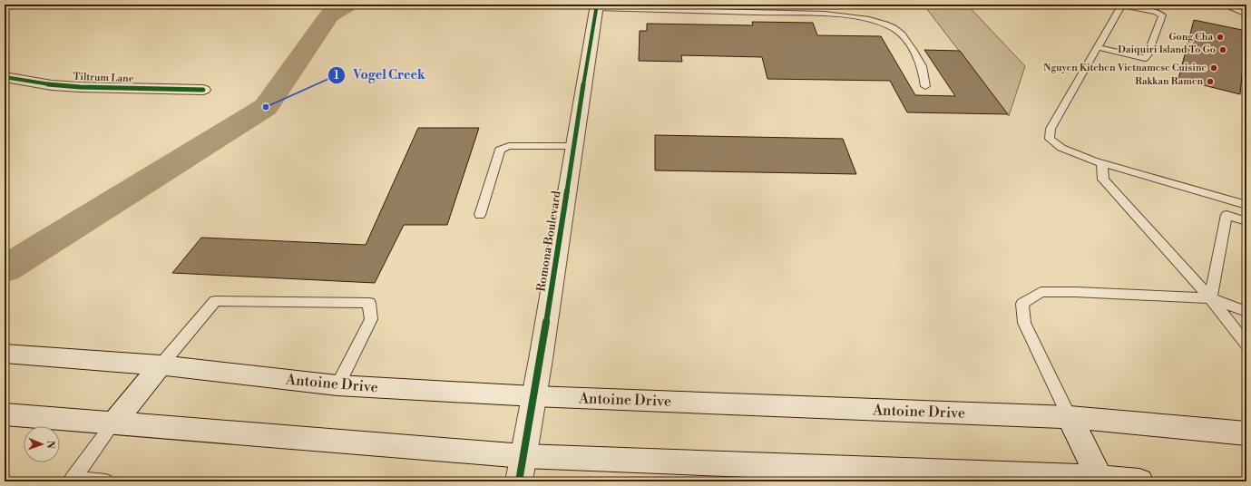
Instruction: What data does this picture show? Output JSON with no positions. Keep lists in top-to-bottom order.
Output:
{
  "streets": {
    "main road": ["Tiltrum Lane", "Romona Boulevard", "Antoine Drive"]
  },
  "crossings": [
    ["Romona Boulevard", "Antoine Drive"]
  ],
  "places": [
    "Gong Cha",
    "Daiquiri Island To Go",
    "Nguyen Kitchen Vietnamese Cuisine",
    "Rakkan Ramen",
    "Vogel Creek"
  ],
  "north": "right"
}
